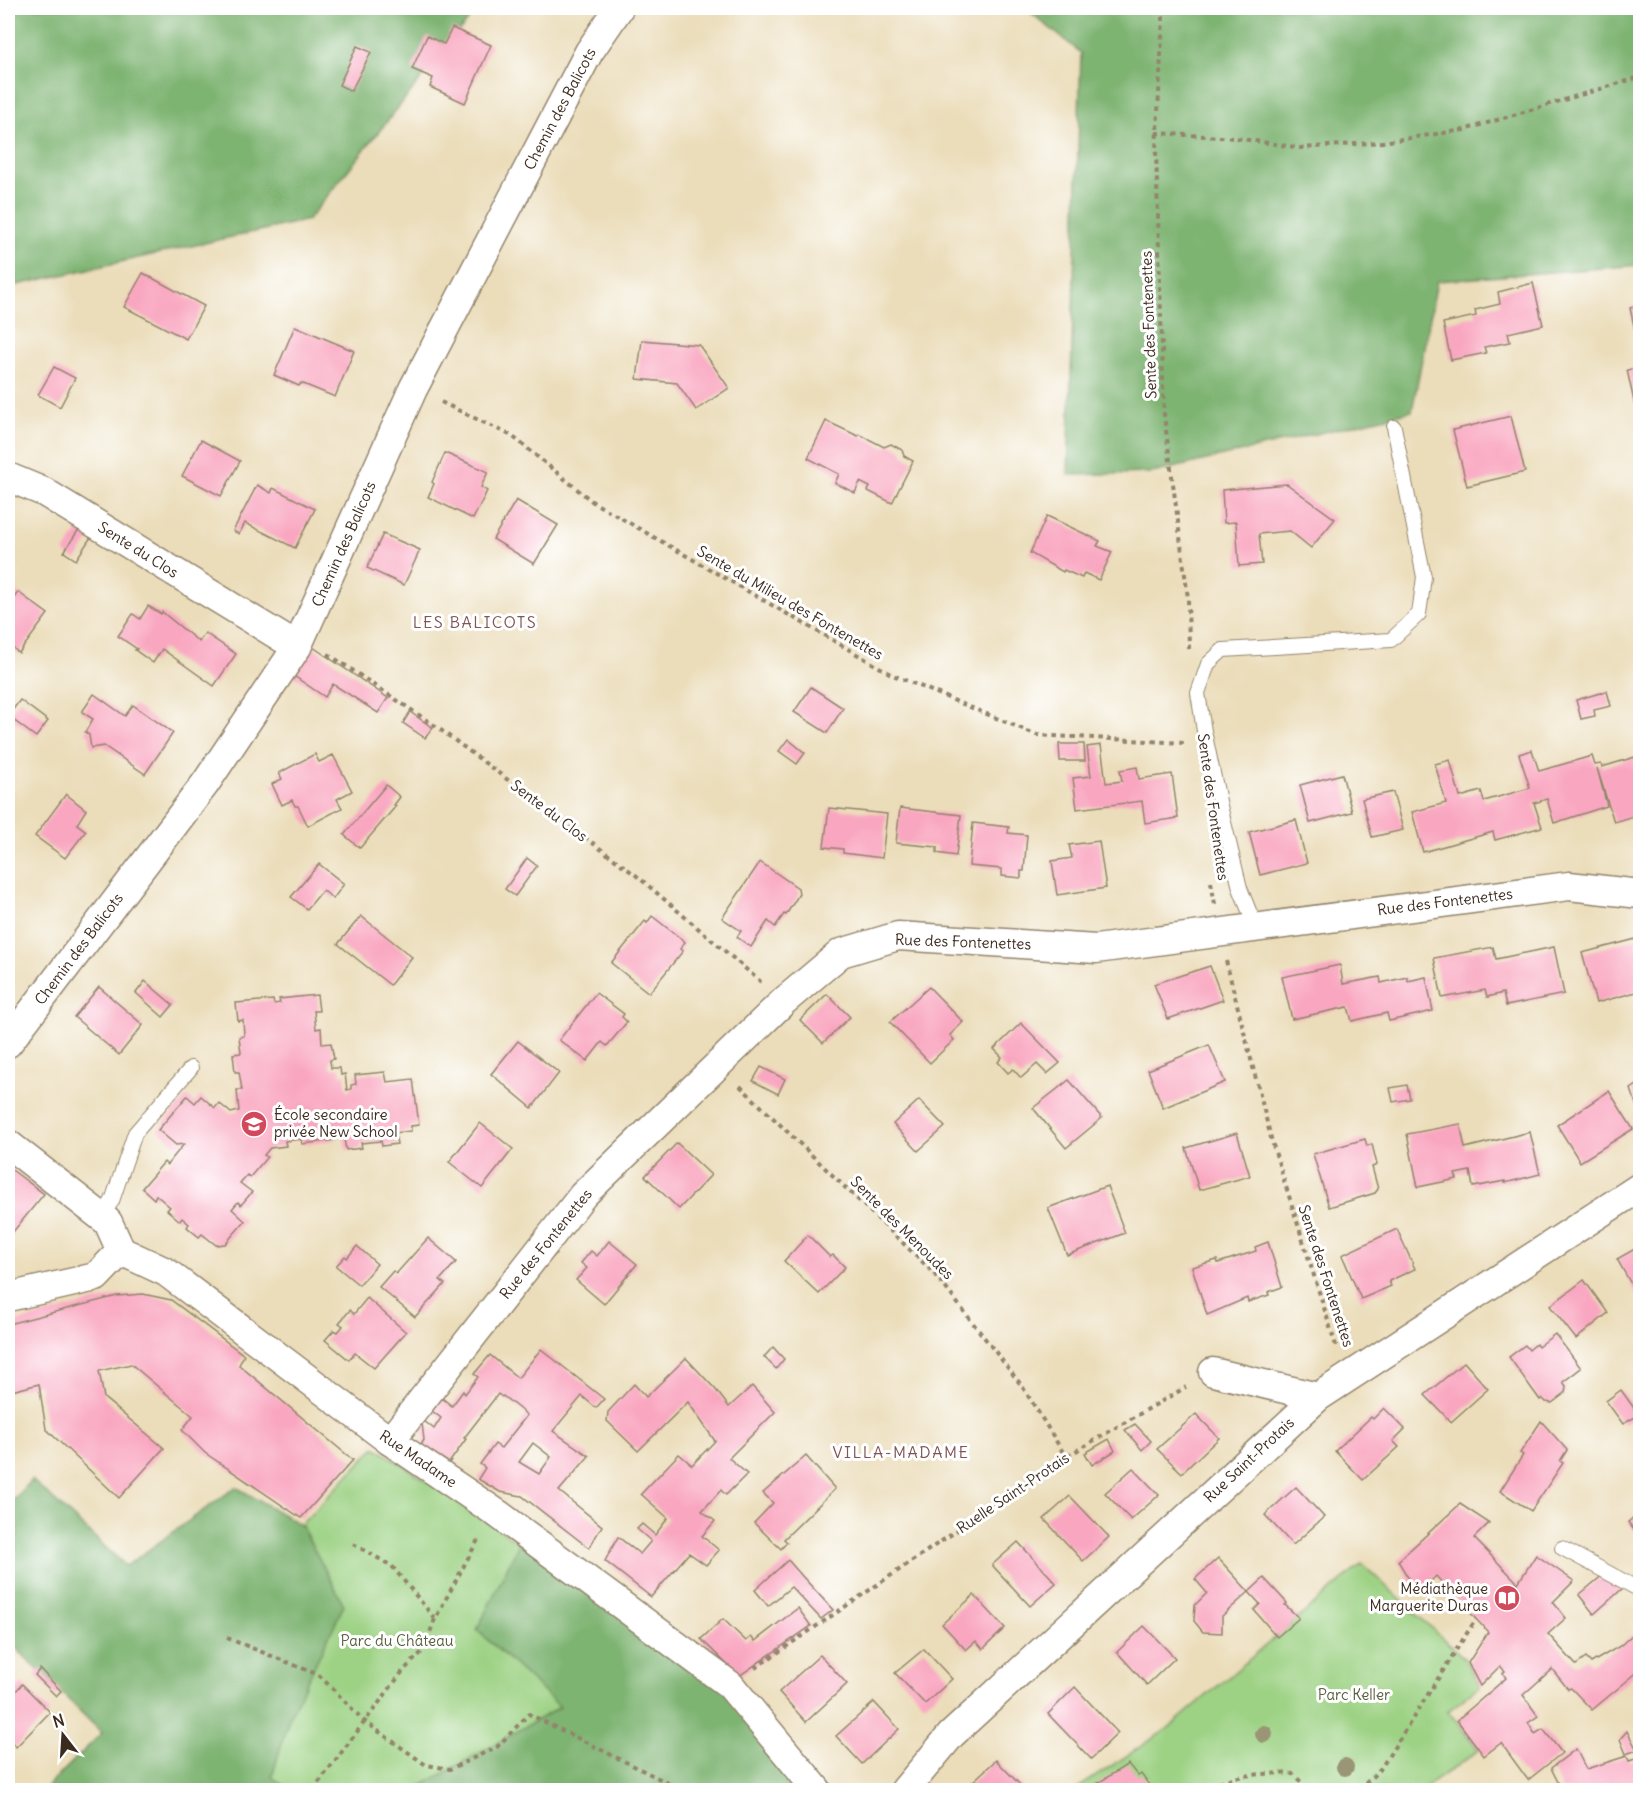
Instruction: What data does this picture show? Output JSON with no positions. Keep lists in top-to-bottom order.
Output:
{
  "streets": {
    "street": [
      "Chemin des Balicots",
      "Sente du Clos",
      "Rue des Fontenettes",
      "Rue Madame",
      "Rue Saint-Protais"
    ],
    "path": [
      "Sente des Fontenettes",
      "Sente du Milieu des Fontenettes",
      "Sente des Menoudes",
      "Ruelle Saint-Protais"
    ]
  },
  "crossings": [
    ["Chemin des Balicots", "Sente du Clos"],
    ["Chemin des Balicots", "Sente du Milieu des Fontenettes"],
    ["Sente des Fontenettes", "Rue des Fontenettes"],
    ["Sente des Fontenettes", "Rue Saint-Protais"],
    ["Sente du Clos", "Rue des Fontenettes"],
    ["Rue des Fontenettes", "Sente des Menoudes"],
    ["Rue des Fontenettes", "Rue Madame"],
    ["Sente des Menoudes", "Ruelle Saint-Protais"],
    ["Rue Madame", "Ruelle Saint-Protais"]
  ],
  "districts": ["LES BALICOTS", "VILLA-MADAME"],
  "parks": ["Parc du Château", "Parc Keller"],
  "places": {
    "school or university": ["École secondaire privée New School"],
    "library": ["Médiathèque Marguerite Duras"]
  },
  "north": "top"
}
